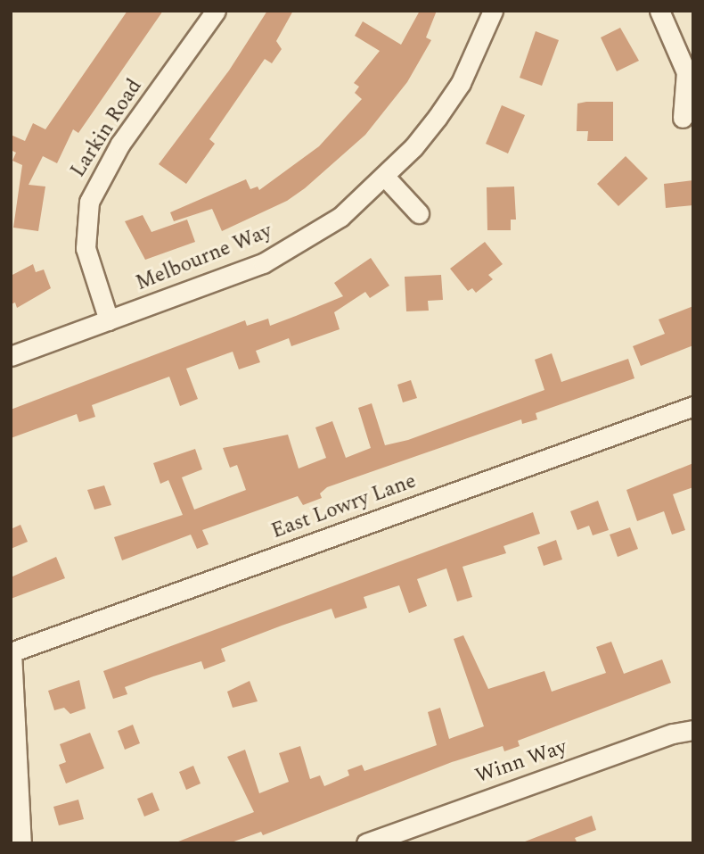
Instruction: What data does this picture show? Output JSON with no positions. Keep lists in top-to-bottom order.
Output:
{
  "streets": {
    "street": [
      "Larkin Road",
      "Melbourne Way",
      "East Lowry Lane",
      "Winn Way"
    ]
  },
  "crossings": [
    ["Larkin Road", "Melbourne Way"]
  ]
}
